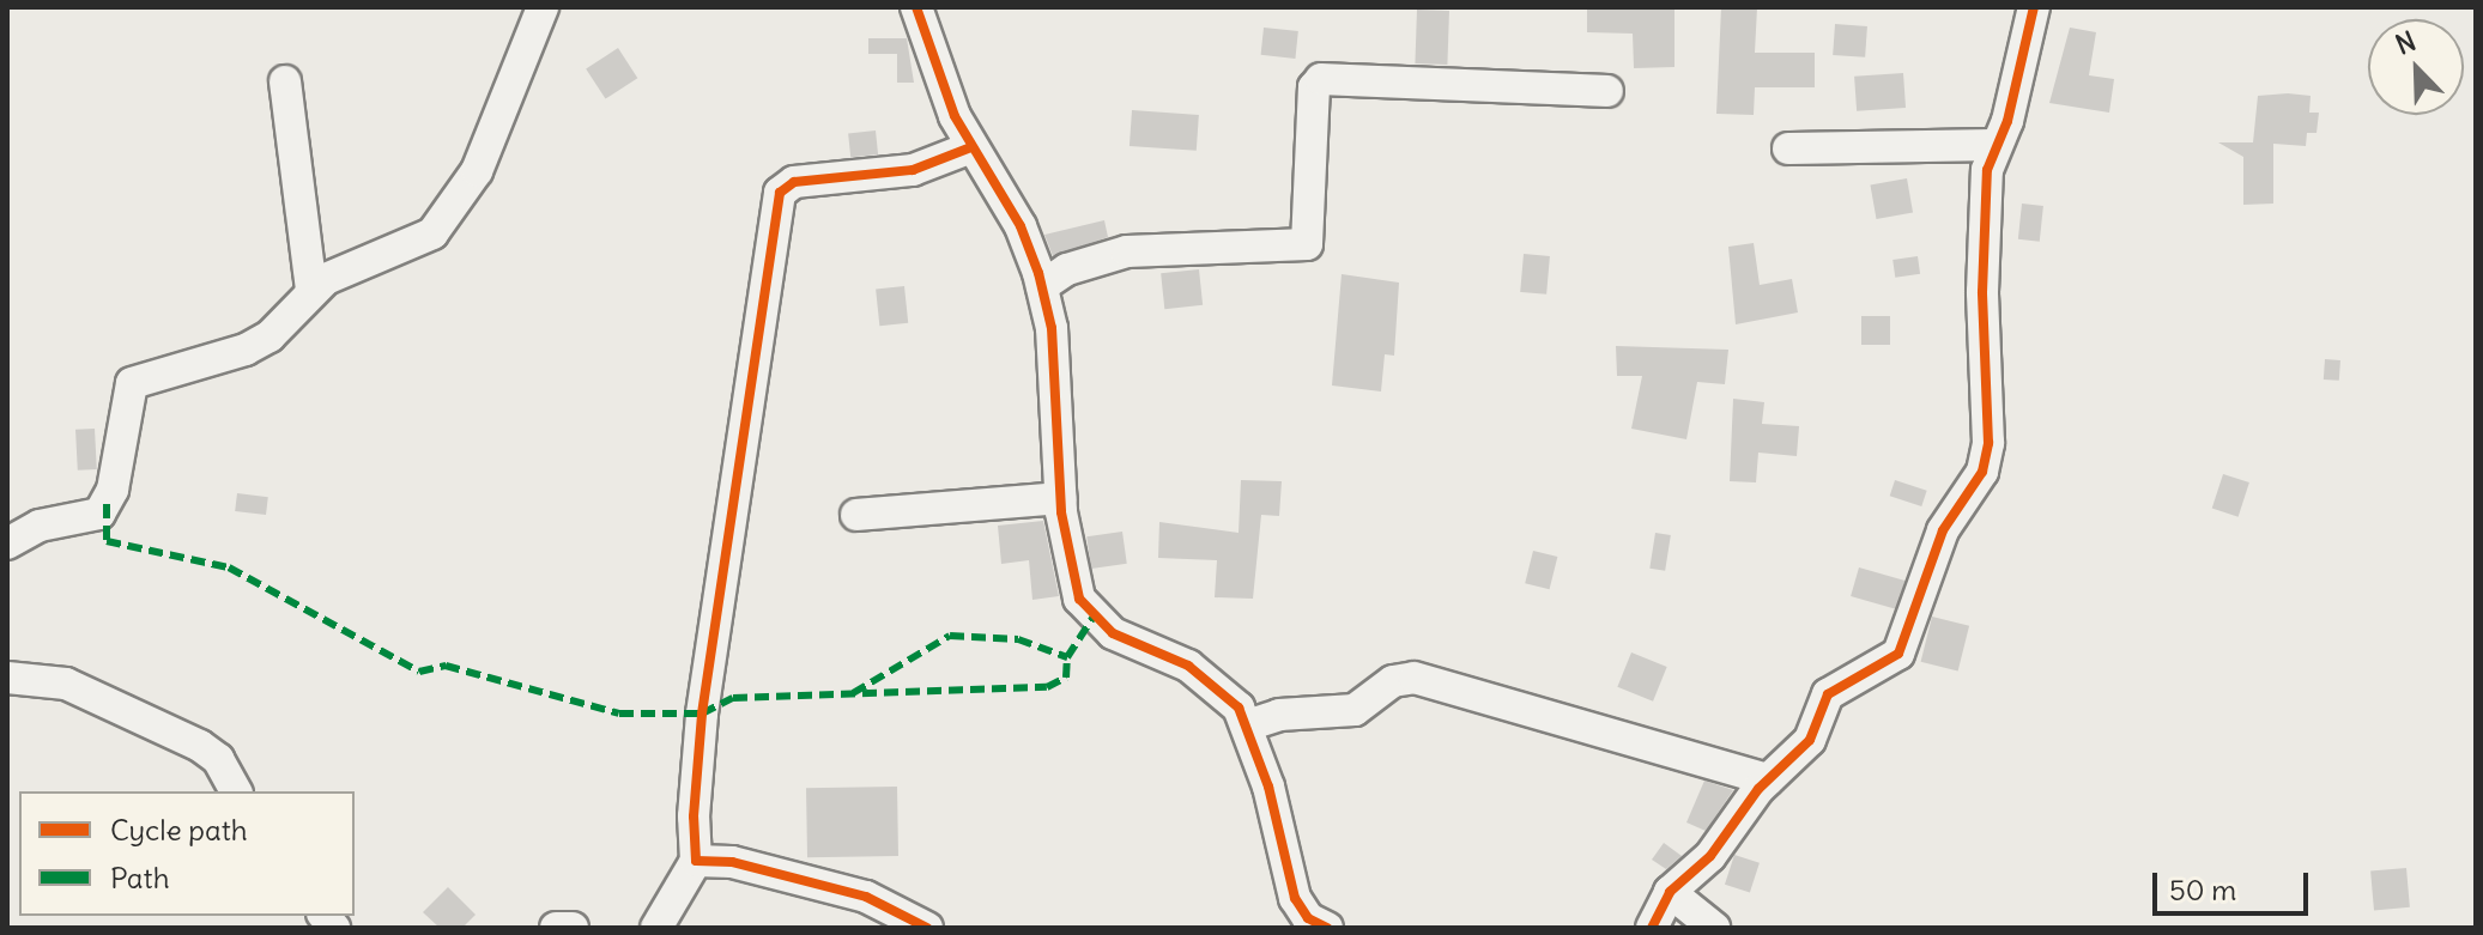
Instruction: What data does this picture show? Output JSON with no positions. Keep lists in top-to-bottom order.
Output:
{
  "legend": ["Cycle path", "Path"],
  "scale_bar": "50 m",
  "north": "top left"
}
